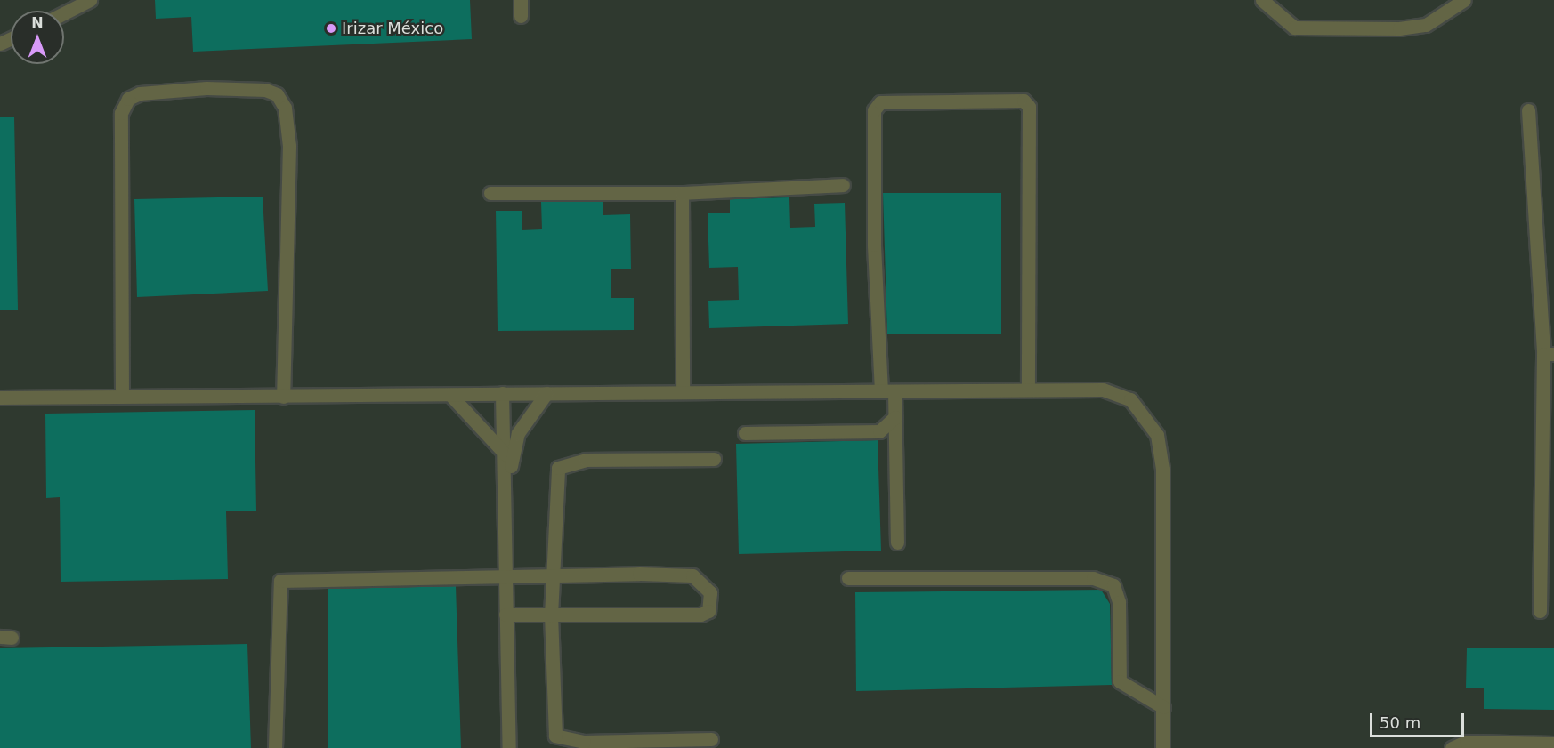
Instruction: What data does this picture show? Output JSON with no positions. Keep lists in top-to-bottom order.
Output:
{
  "places": ["Irizar México"],
  "scale_bar": "50 m",
  "north": "top"
}
